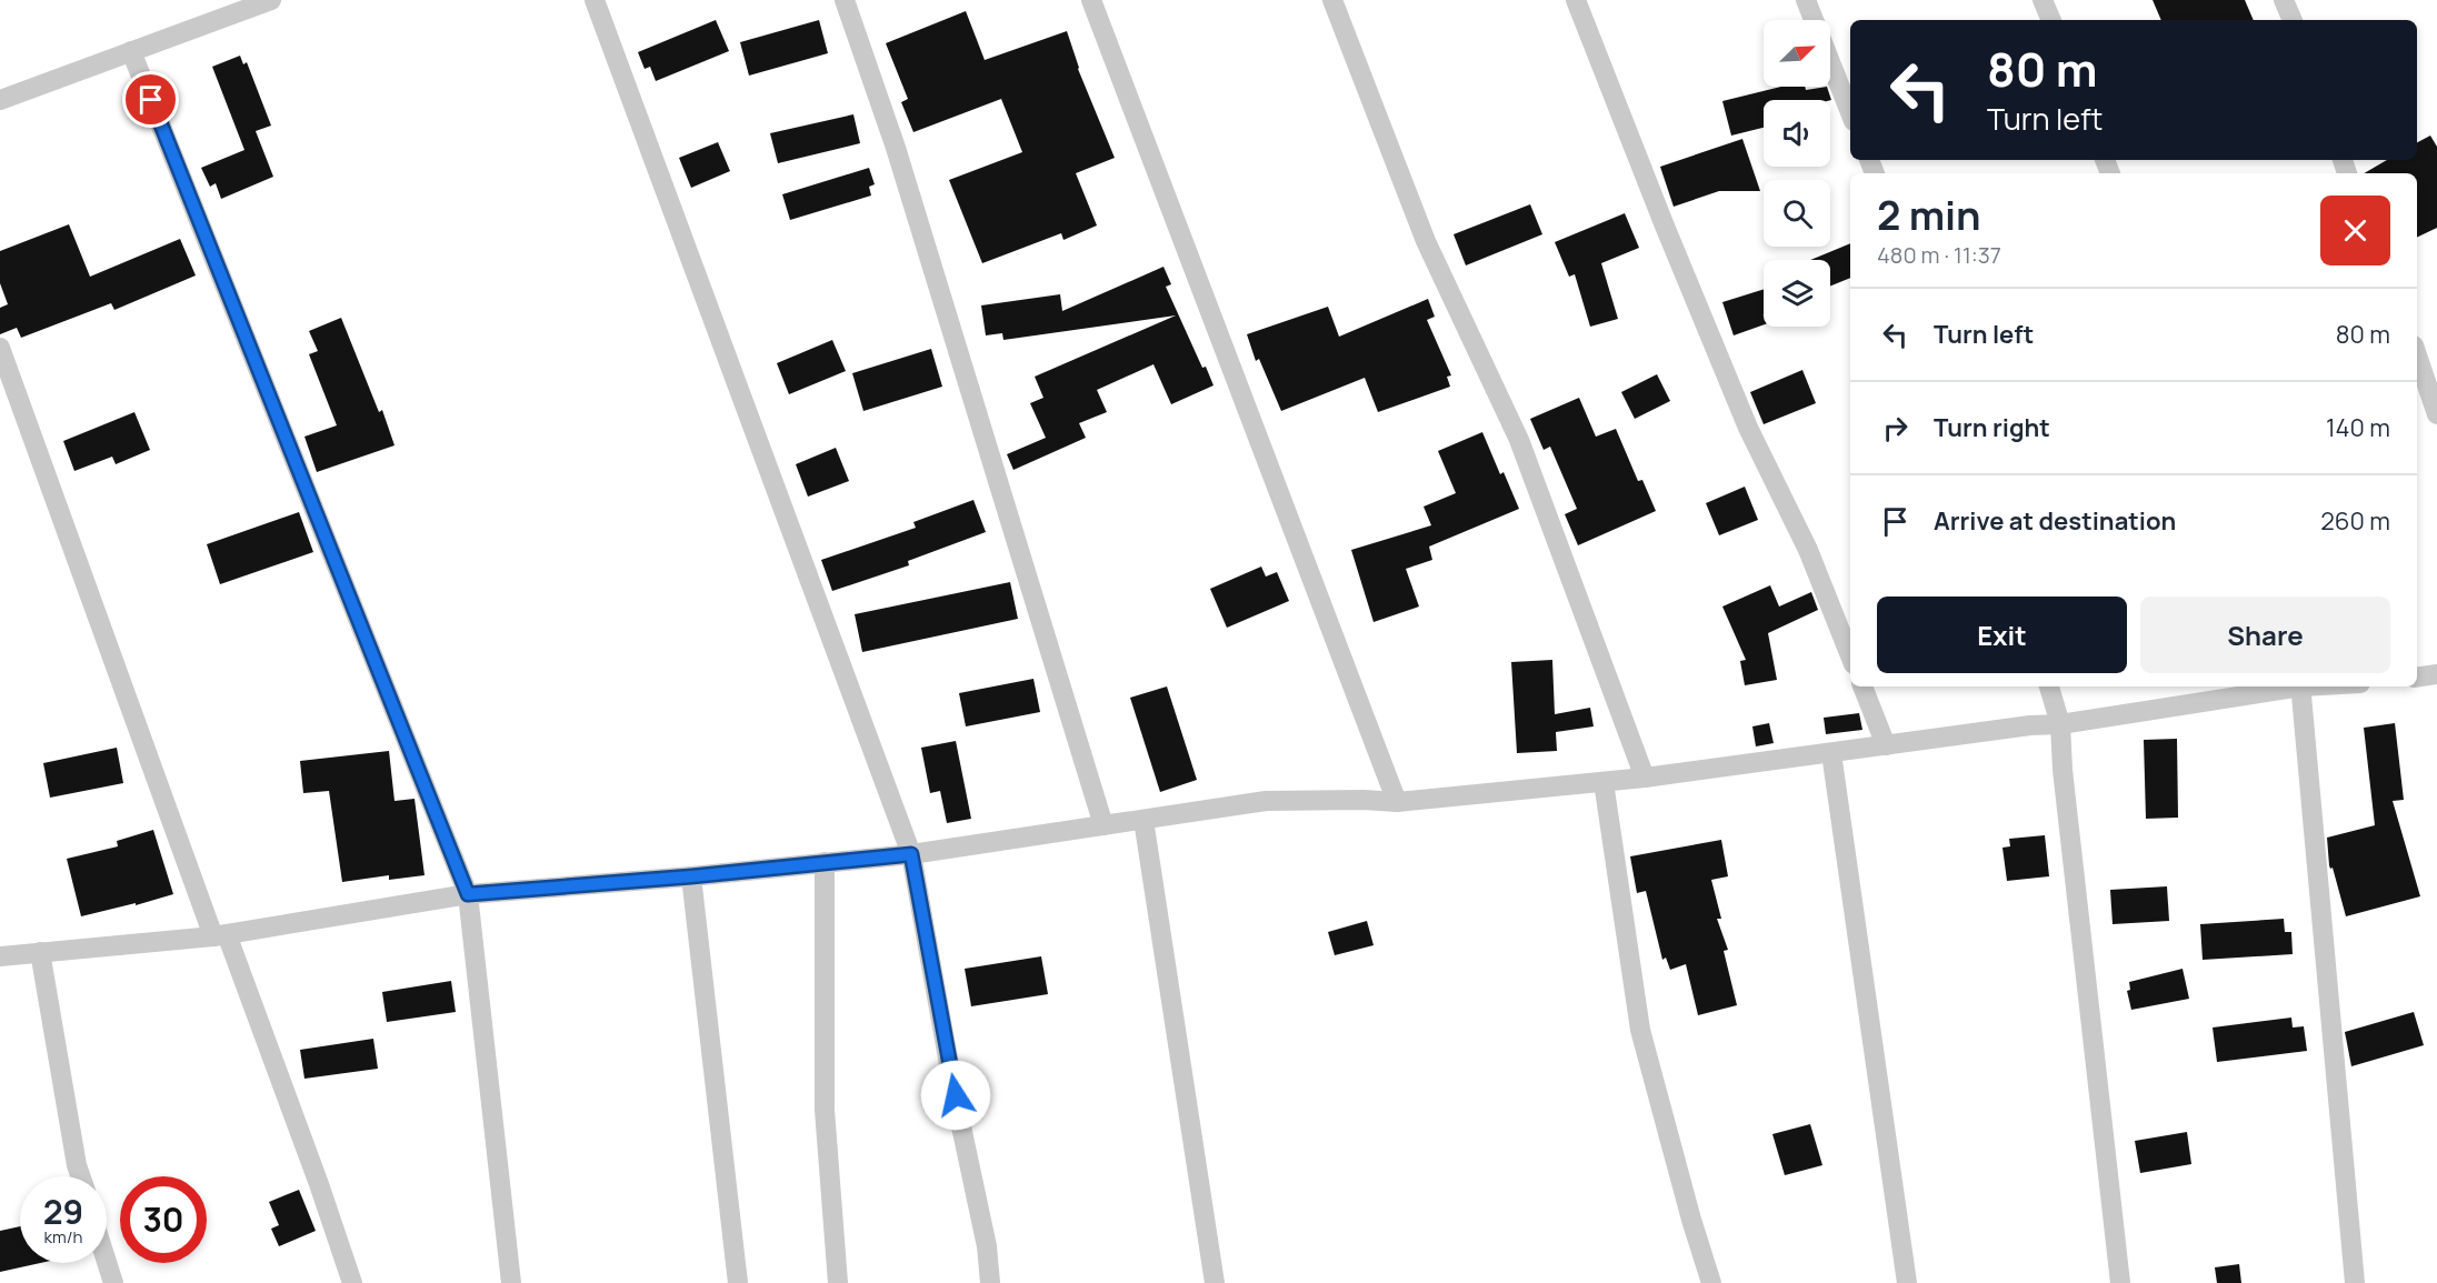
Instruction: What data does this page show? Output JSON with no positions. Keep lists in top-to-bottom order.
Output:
{
  "north": "top right",
  "page": {
    "turn": ["80 m", "Turn left"],
    "heading": ["2 min", "480 m · 11:37"],
    "list": [
      {
        "name": "Turn left",
        "value": "80 m"
      },
      {
        "name": "Turn right",
        "value": "140 m"
      },
      {
        "name": "Arrive at destination",
        "value": "260 m"
      }
    ],
    "buttons": ["Exit", "Share"],
    "speed": "29 km/h",
    "limit": "30"
  }
}
